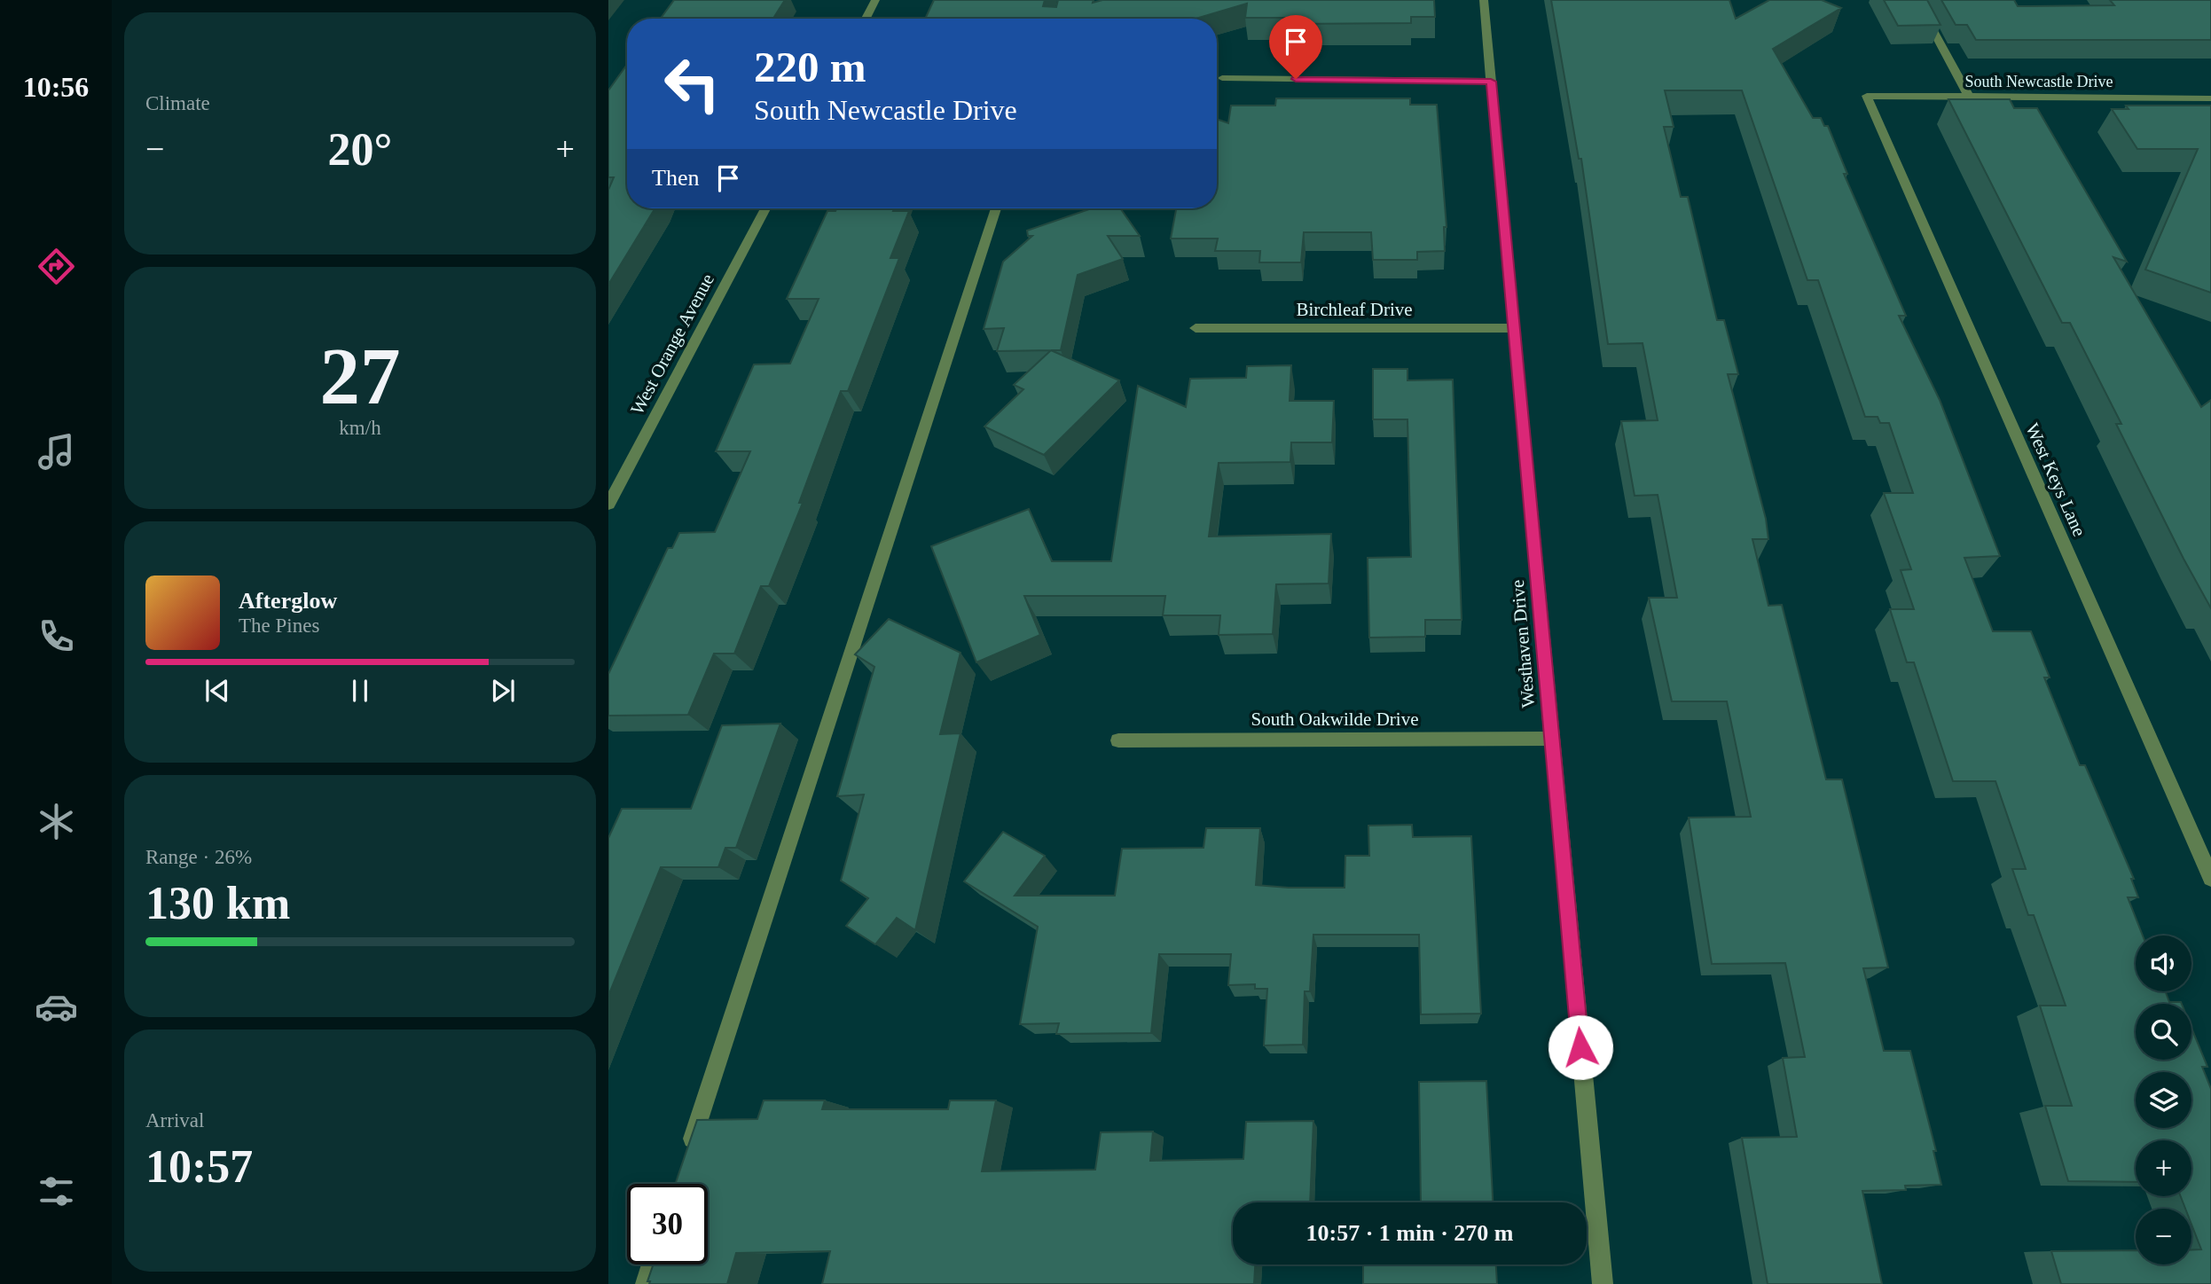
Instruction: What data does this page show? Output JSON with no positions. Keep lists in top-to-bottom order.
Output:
{
  "streets": {
    "street": [
      "South Newcastle Drive",
      "Birchleaf Drive",
      "West Orange Avenue",
      "West Keys Lane",
      "Westhaven Drive",
      "South Oakwilde Drive"
    ]
  },
  "crossings": [
    ["South Newcastle Drive", "West Keys Lane"],
    ["Birchleaf Drive", "Westhaven Drive"],
    ["Westhaven Drive", "South Oakwilde Drive"]
  ],
  "page": {
    "tabs": "10:56",
    "tile": [
      "Climate",
      ["27", "km/h"],
      ["Range · 26%", "130 km"],
      ["Arrival", "10:57"]
    ],
    "turn": ["220 m", "South Newcastle Drive"],
    "heat": ["−", "20°", "+"],
    "then": "Then",
    "song": ["Afterglow", "The Pines"],
    "map_buttons": ["+", "−"],
    "limit": "30",
    "trip": "10:57 · 1 min · 270 m"
  }
}
